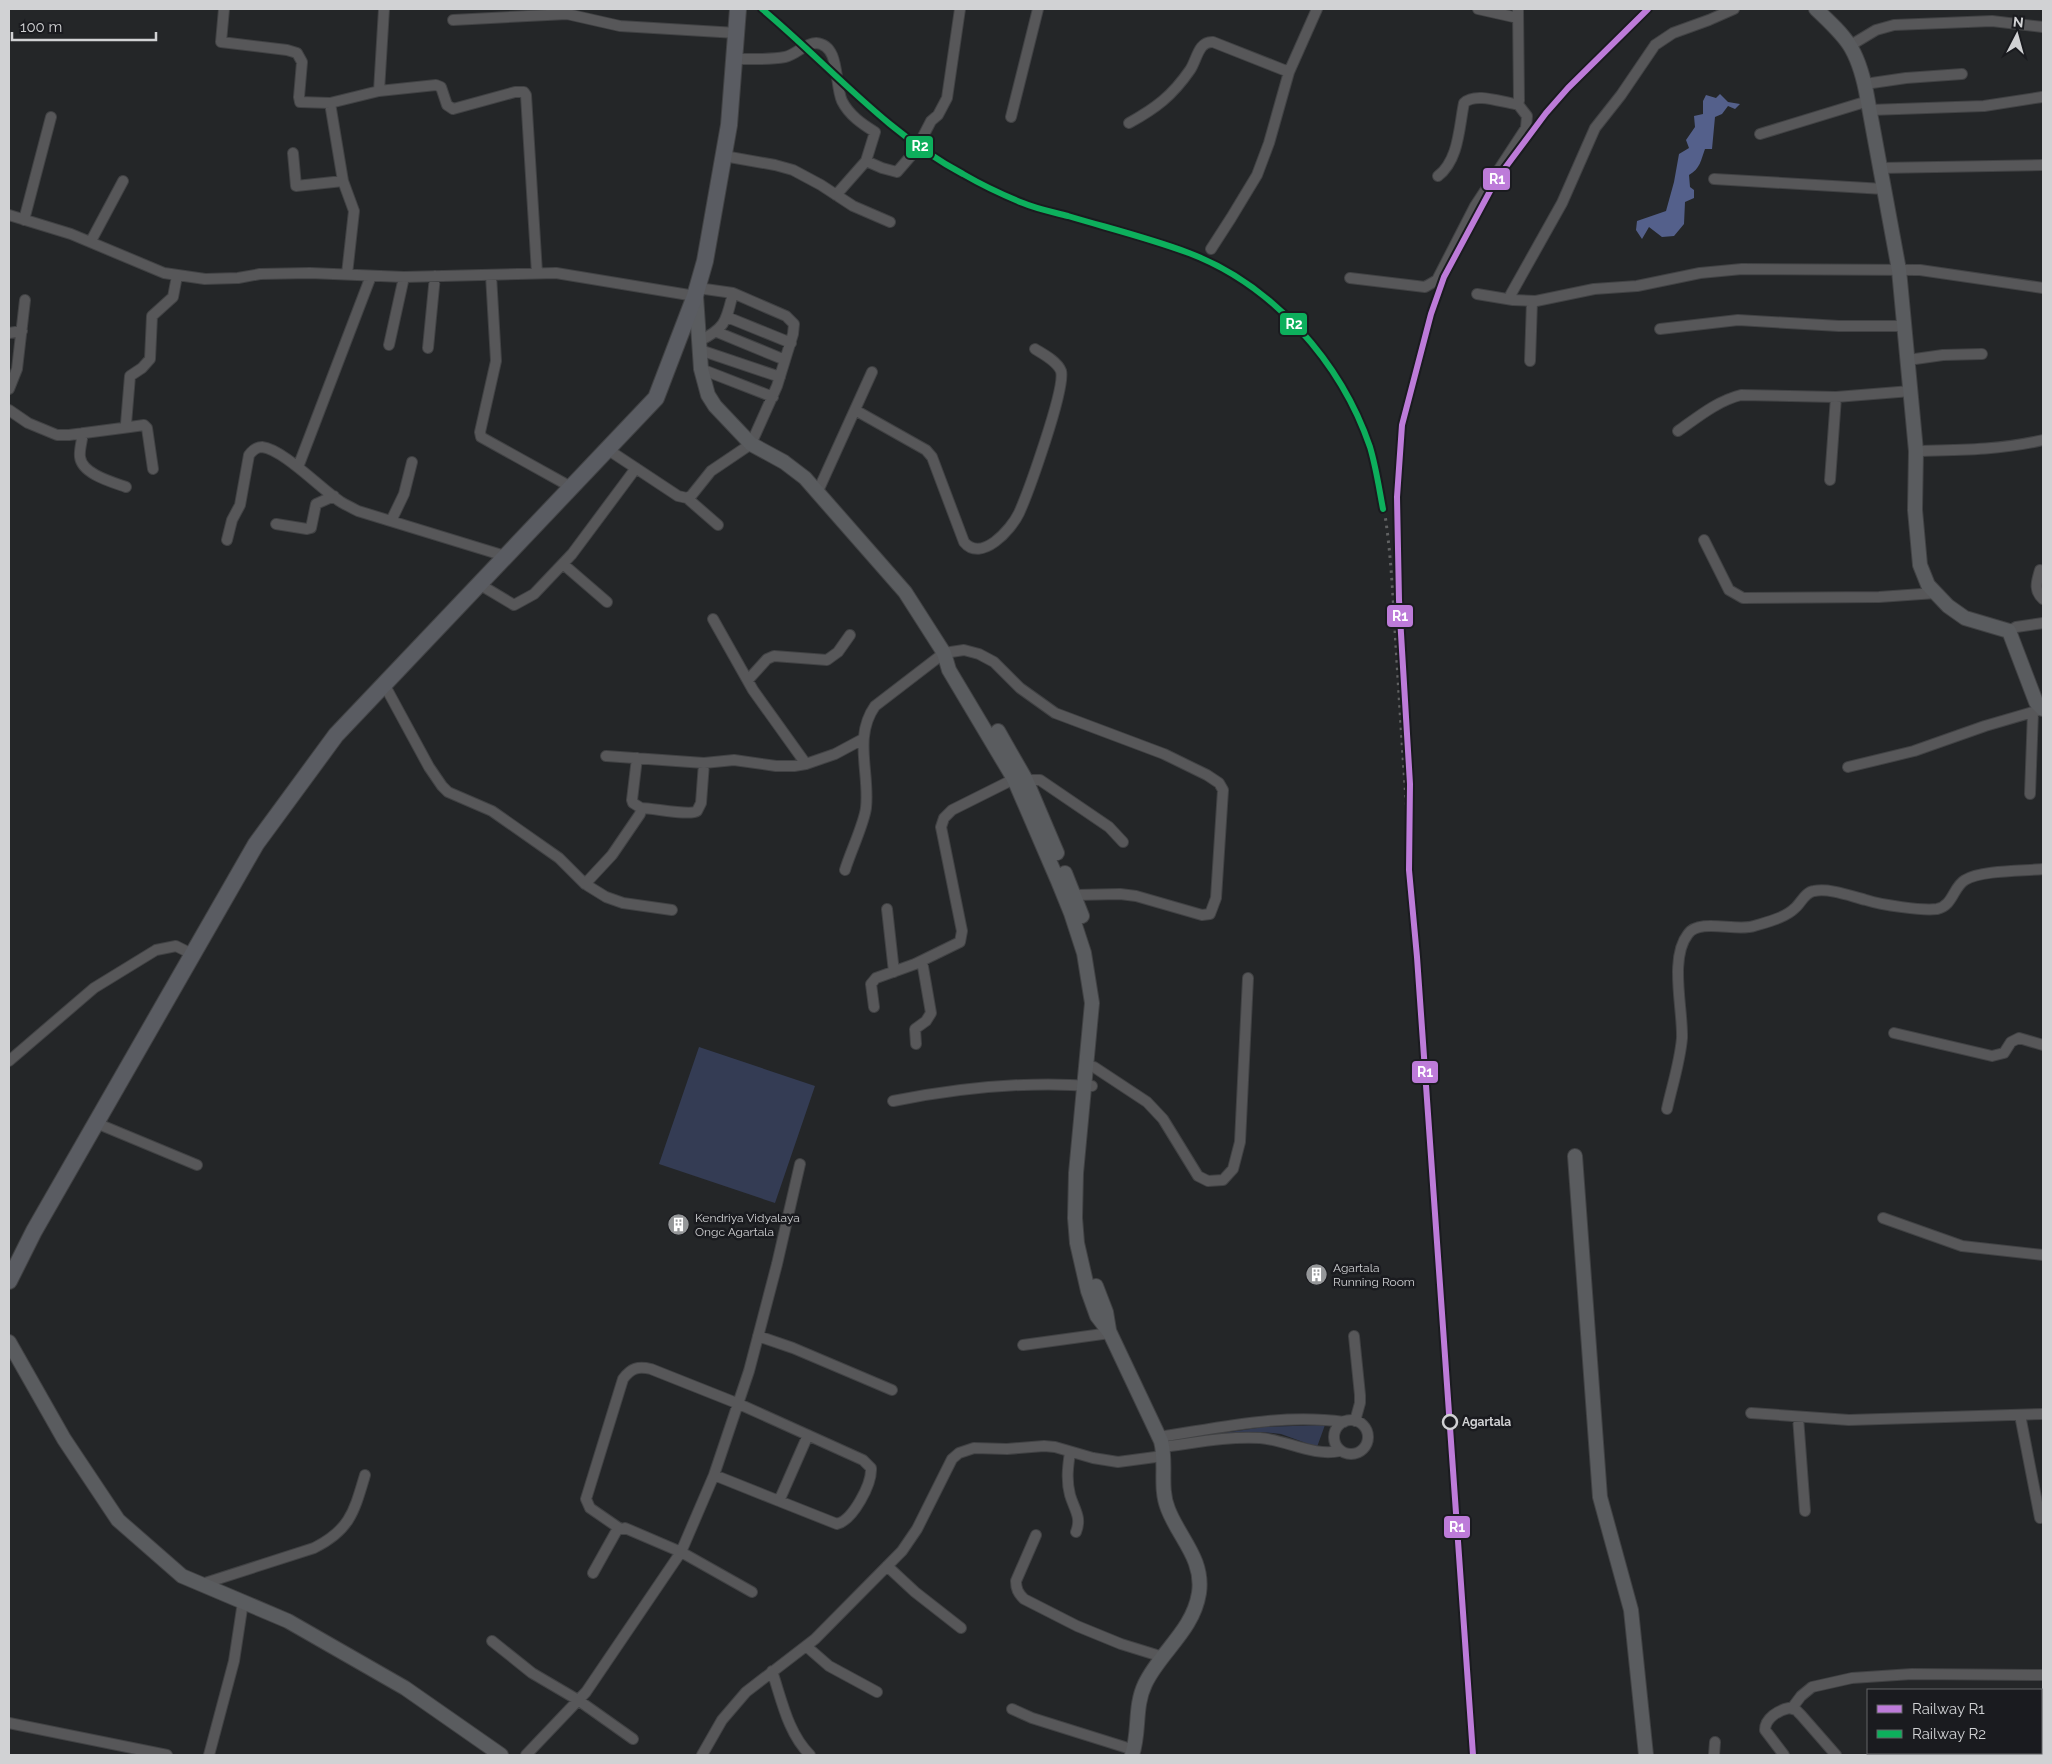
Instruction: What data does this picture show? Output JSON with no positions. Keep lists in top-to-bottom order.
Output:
{
  "places": {
    "building": ["Kendriya Vidyalaya Ongc Agartala", "Agartala Running Room"],
    "other": ["Agartala"]
  },
  "lines": ["rail line R1", "rail line R2"],
  "legend": ["Railway R1", "Railway R2"],
  "scale_bar": "100 m",
  "north": "top"
}
